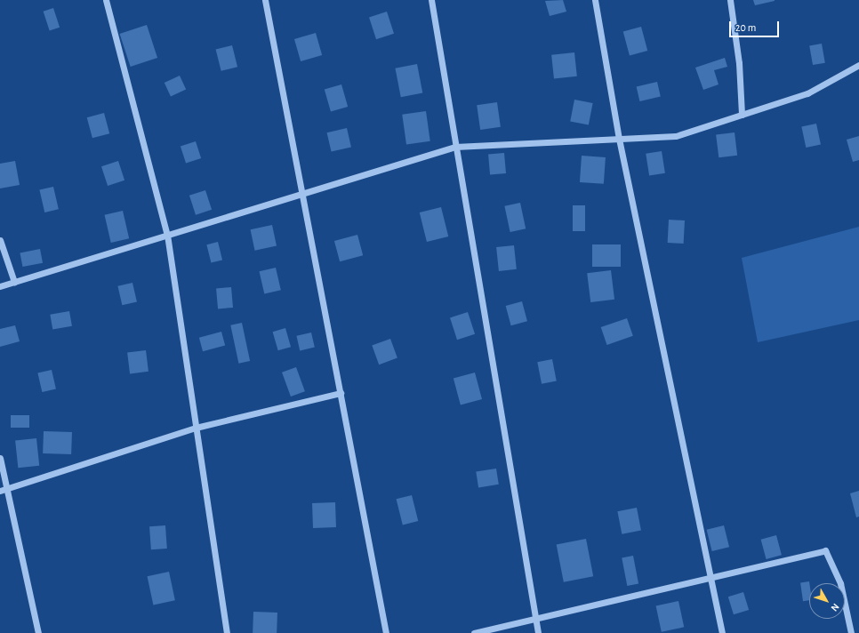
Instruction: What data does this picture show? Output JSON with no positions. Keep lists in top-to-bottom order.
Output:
{
  "scale_bar": "20 m",
  "north": "bottom right"
}
